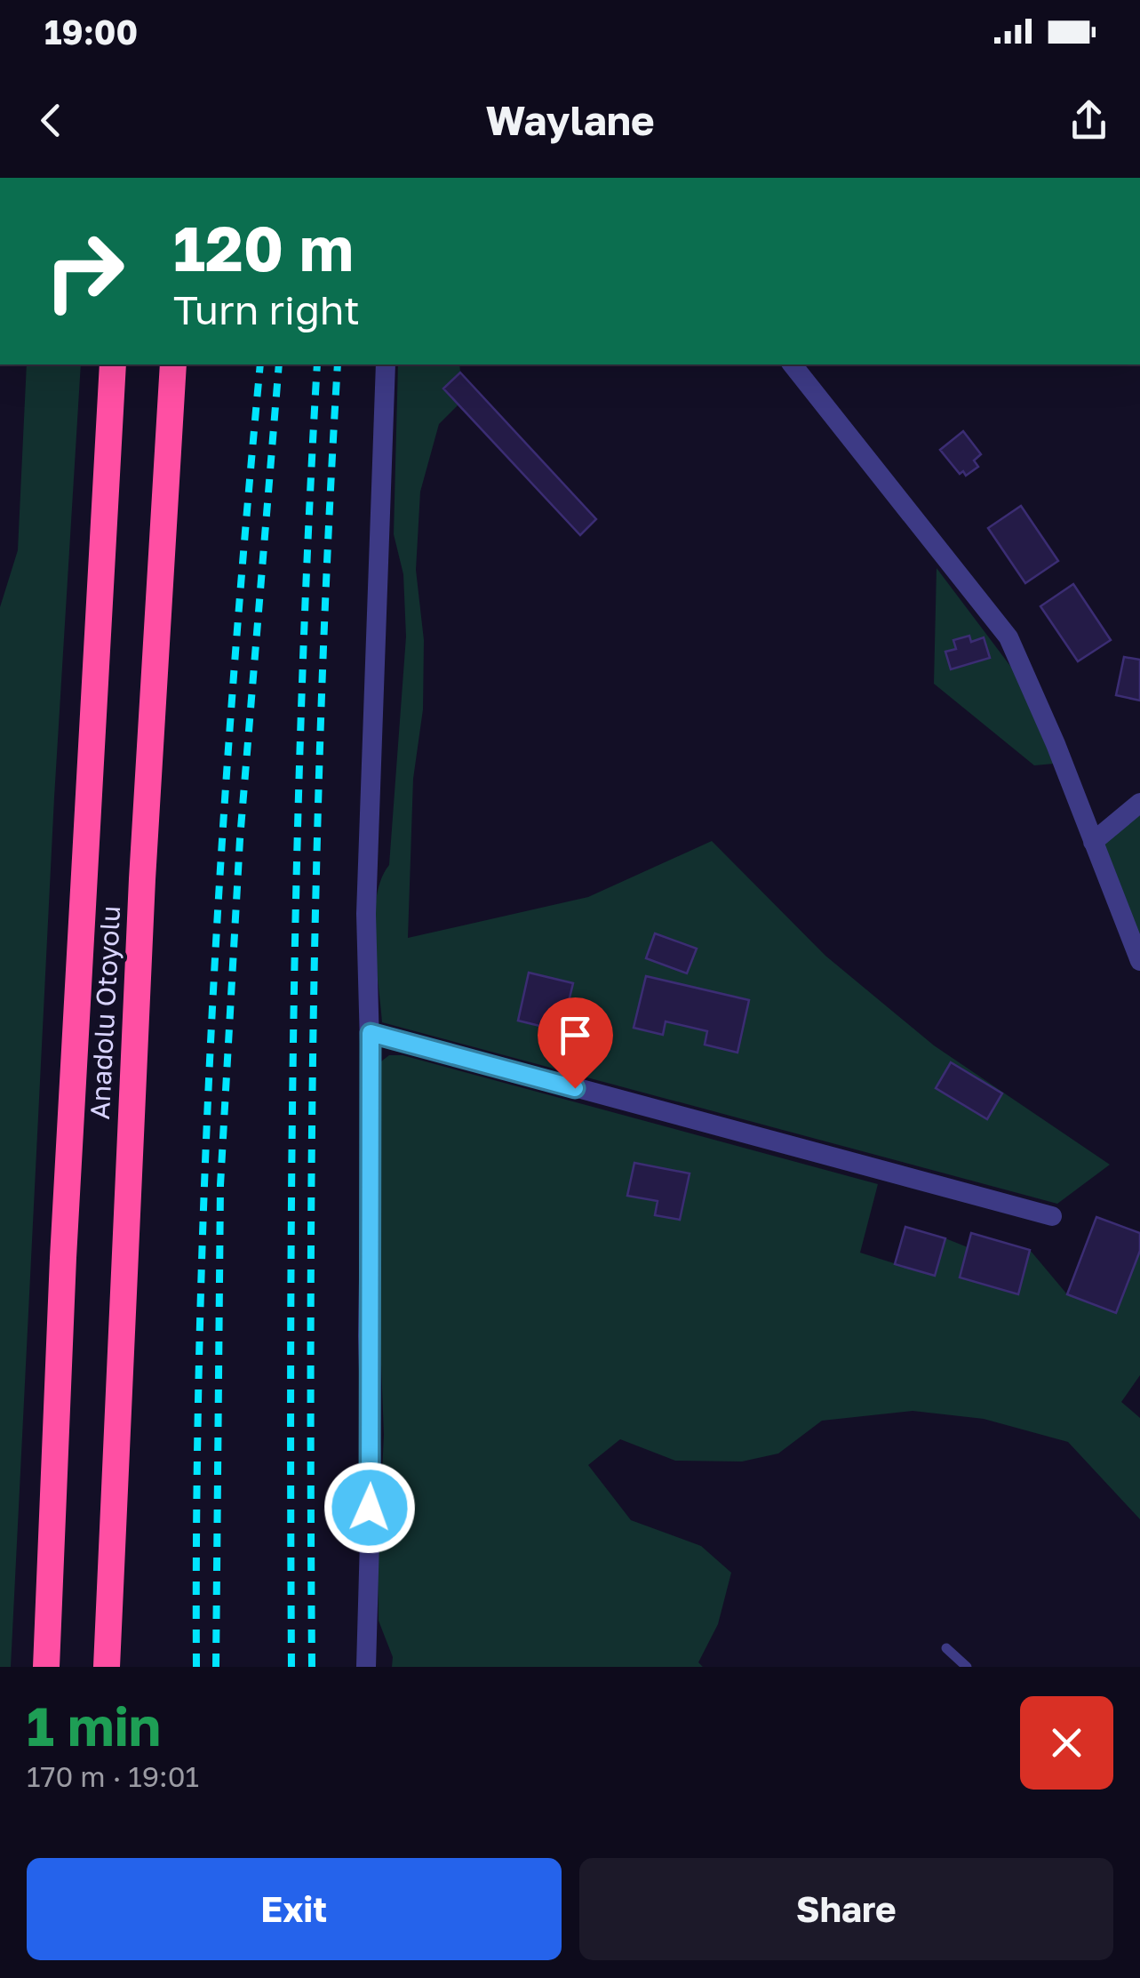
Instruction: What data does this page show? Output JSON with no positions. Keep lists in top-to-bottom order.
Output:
{
  "streets": {
    "highway": ["Anadolu Otoyolu"]
  },
  "page": {
    "status": "19:00",
    "header": "Waylane",
    "turn": ["120 m", "Turn right"],
    "heading": ["1 min", "170 m · 19:01"],
    "buttons": ["Exit", "Share"]
  }
}
